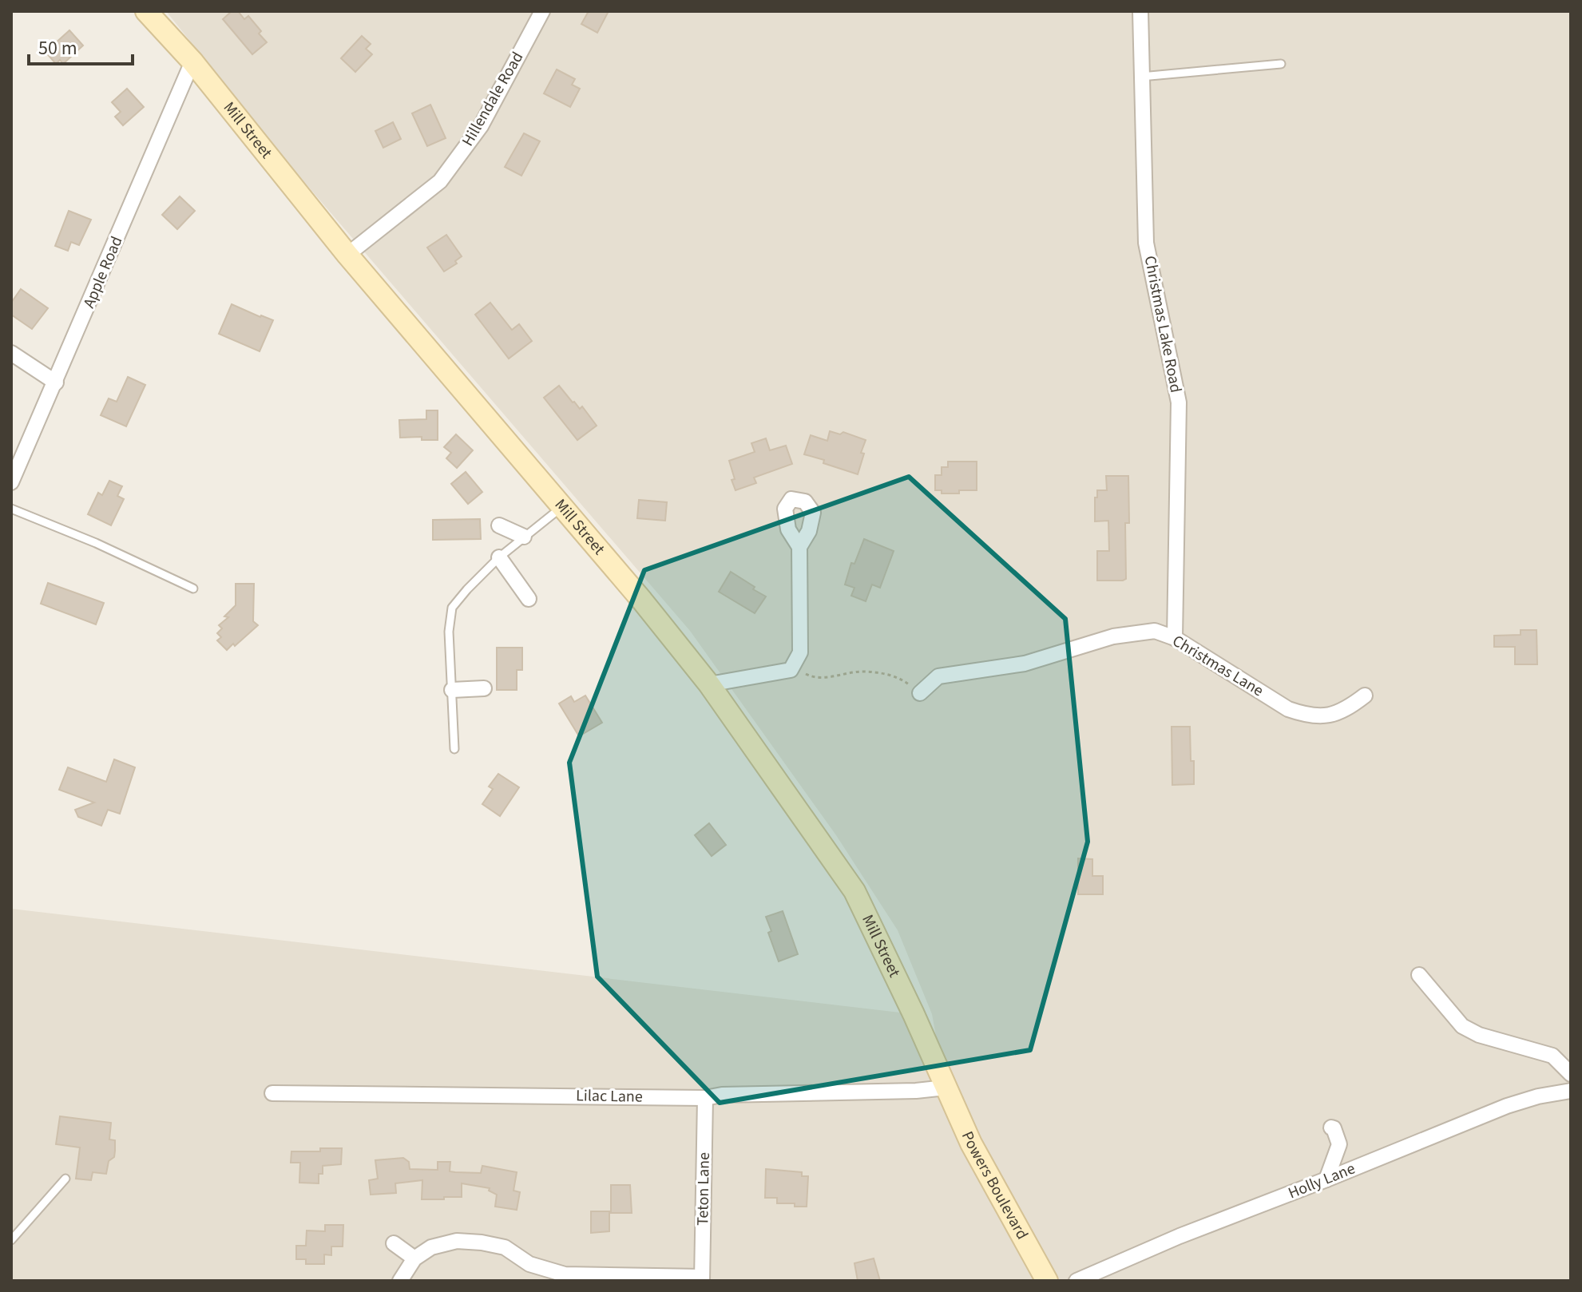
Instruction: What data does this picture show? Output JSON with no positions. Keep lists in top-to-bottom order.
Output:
{
  "streets": {
    "main road": ["Mill Street", "Powers Boulevard"],
    "street": [
      "Hillendale Road",
      "Apple Road",
      "Christmas Lake Road",
      "Christmas Lane",
      "Lilac Lane",
      "Holly Lane",
      "Teton Lane"
    ]
  },
  "crossings": [
    ["Hillendale Road", "Mill Street"],
    ["Mill Street", "Apple Road"],
    ["Mill Street", "Lilac Lane"],
    ["Mill Street", "Powers Boulevard"],
    ["Christmas Lake Road", "Christmas Lane"],
    ["Lilac Lane", "Powers Boulevard"],
    ["Lilac Lane", "Teton Lane"]
  ],
  "scale_bar": "50 m"
}
